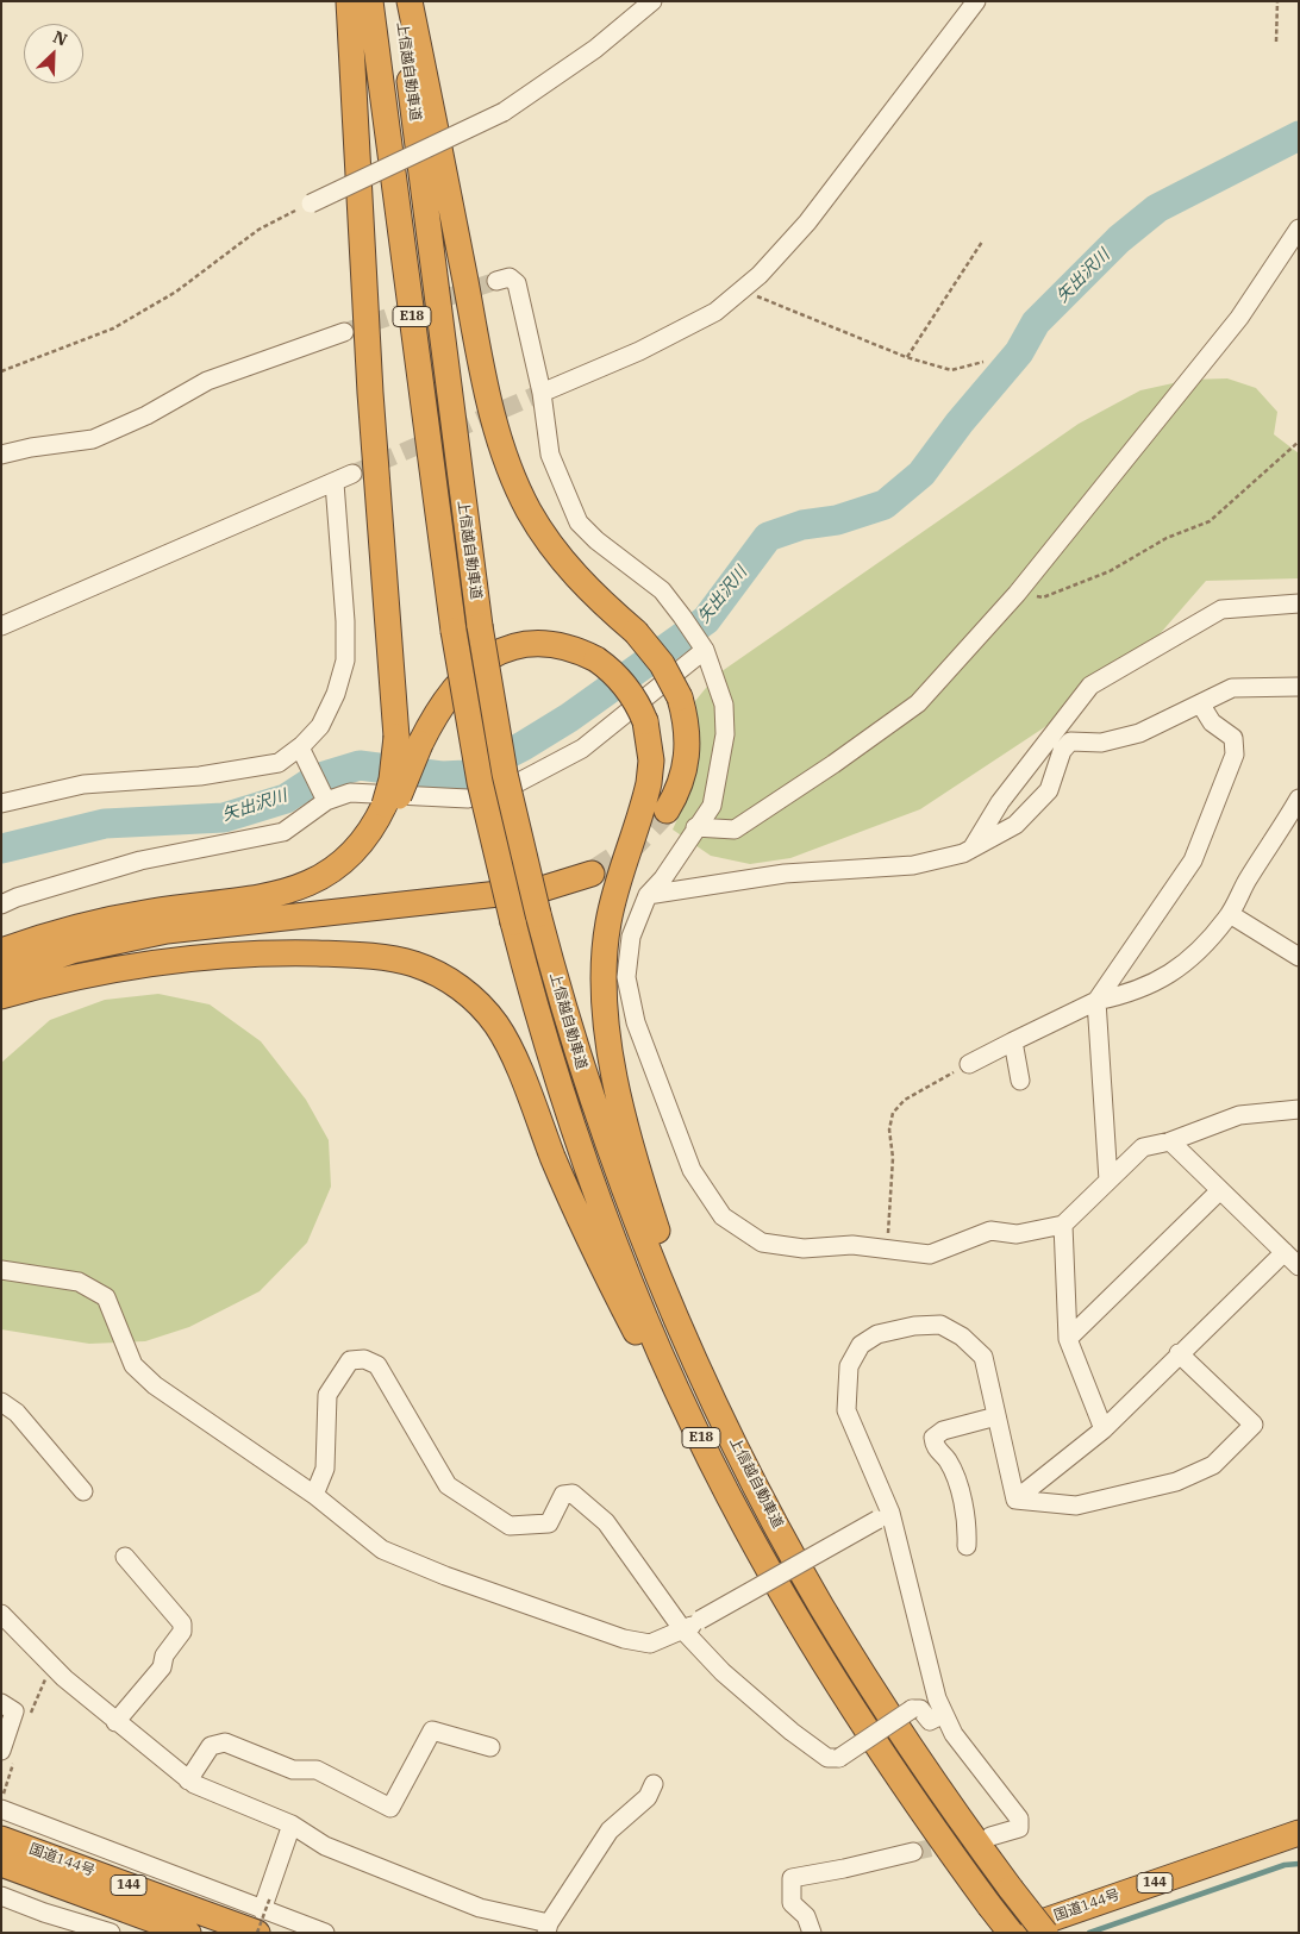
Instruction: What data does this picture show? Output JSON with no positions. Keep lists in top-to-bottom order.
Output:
{
  "streets": {
    "highway": [
      "上信越自動車道",
      "E18",
      "国道144号",
      "144"
    ]
  },
  "crossings": [
    ["上信越自動車道", "国道144号"]
  ],
  "water": ["矢出沢川"],
  "north": "top right"
}
